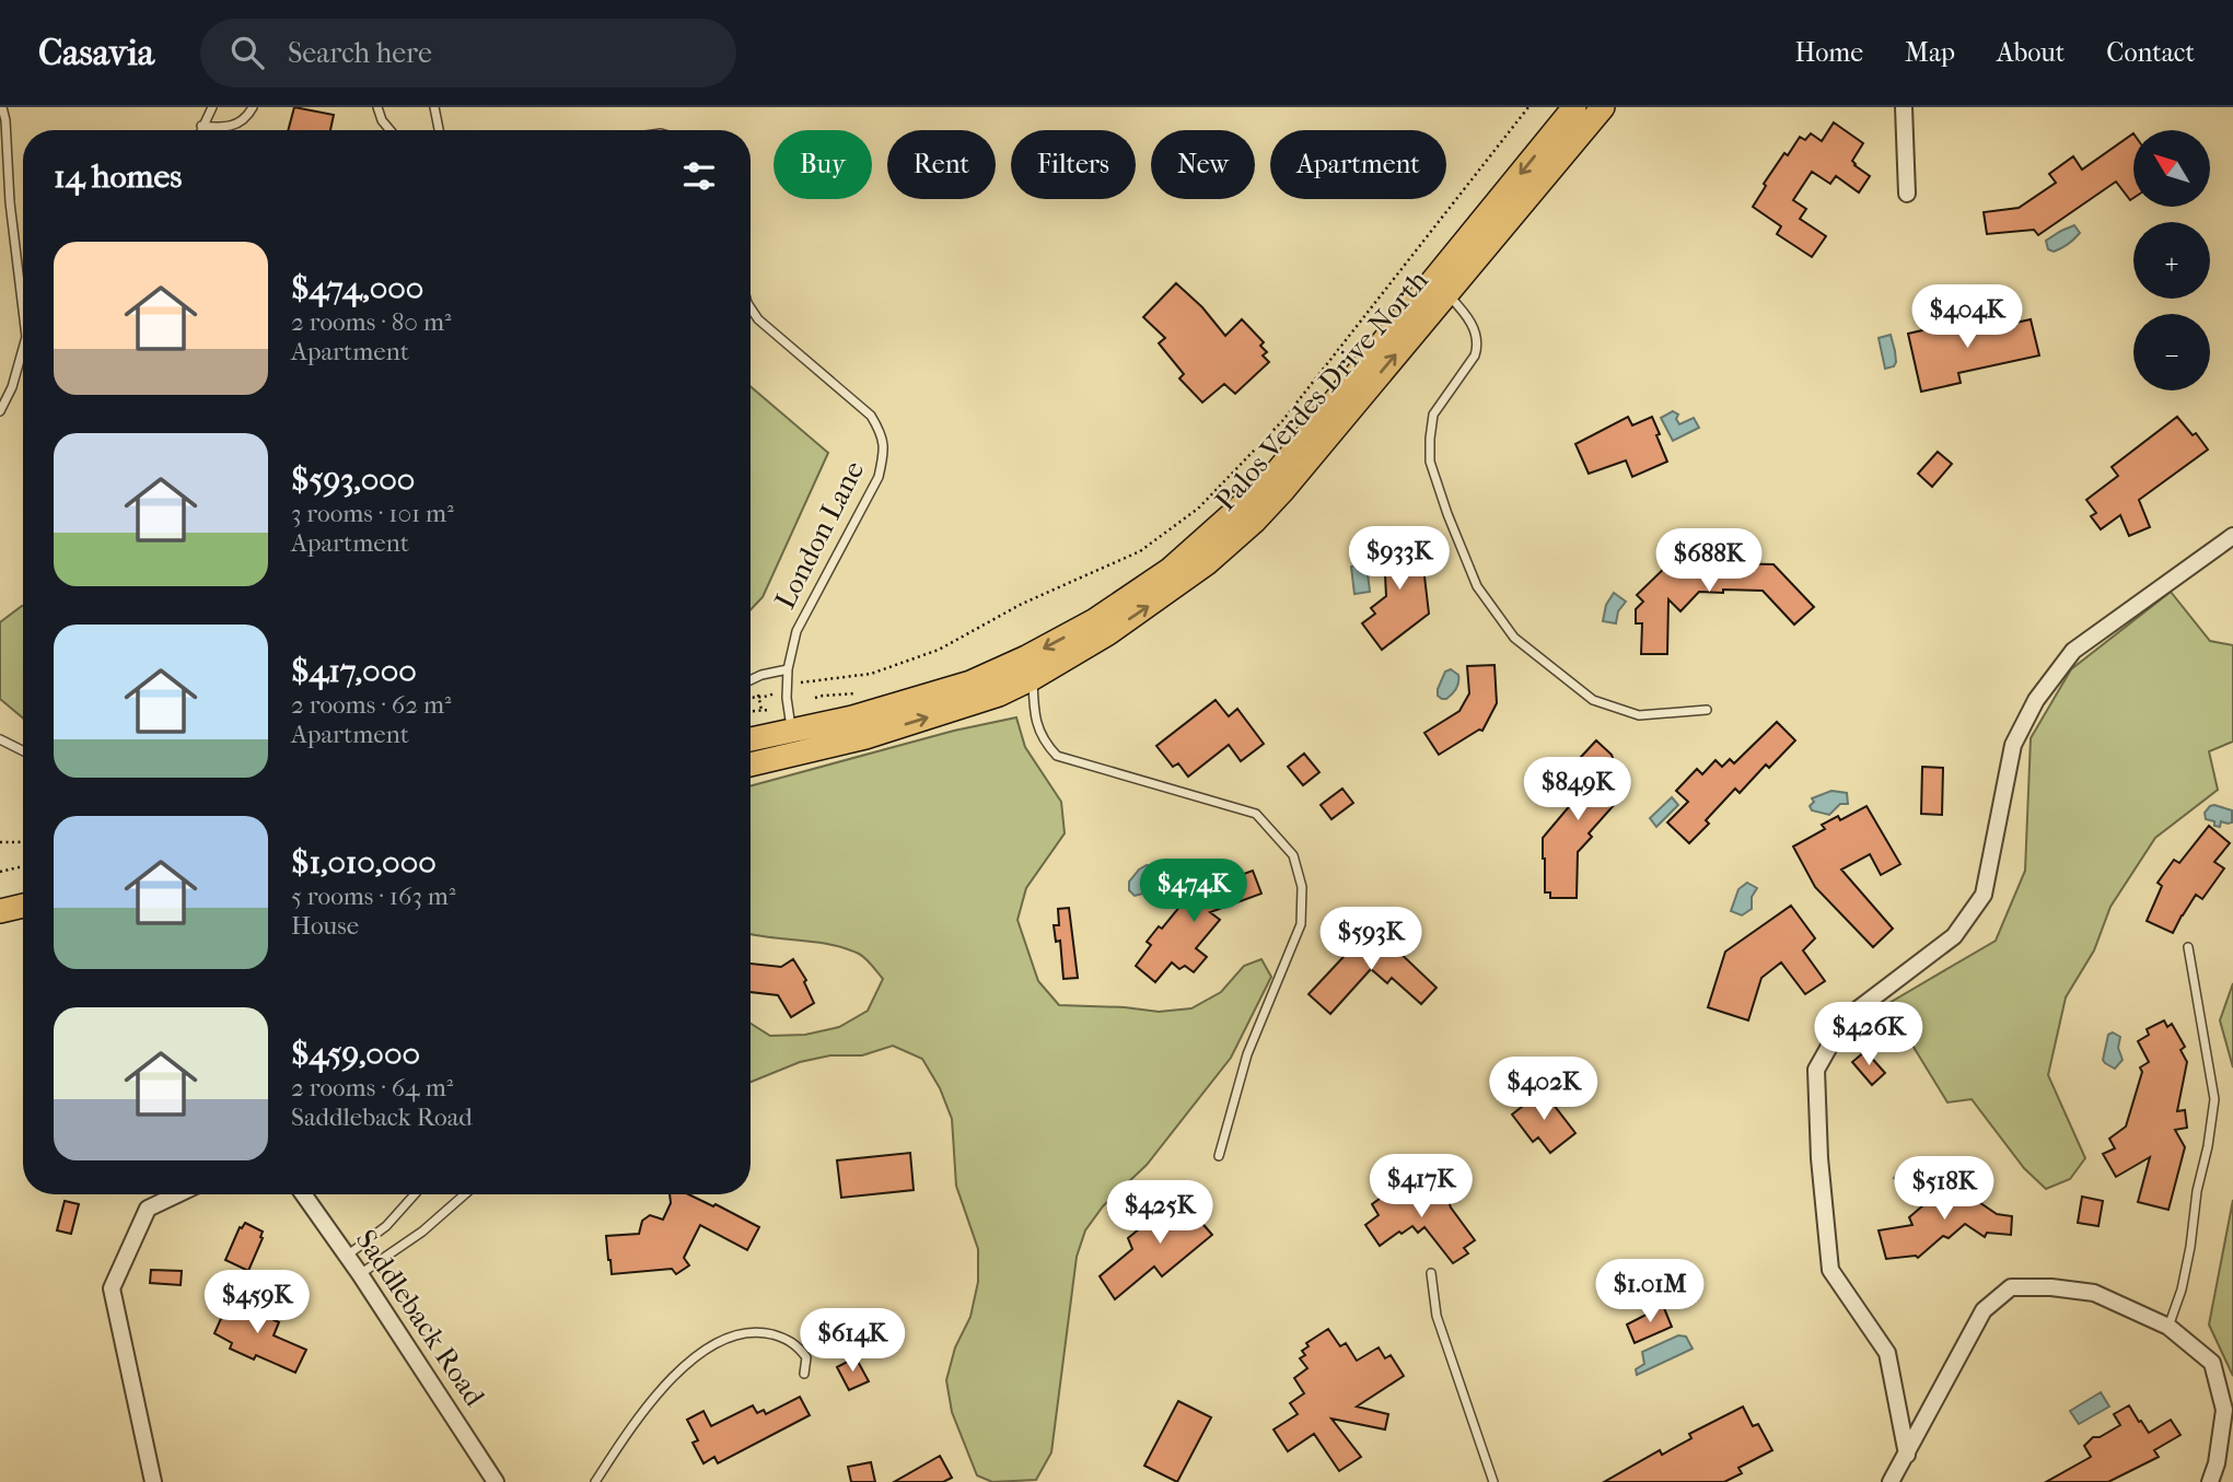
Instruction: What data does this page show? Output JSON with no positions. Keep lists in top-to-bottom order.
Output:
{
  "streets": {
    "main road": ["Palos Verdes Drive North"],
    "street": ["Saddleback Road"],
    "lane": ["London Lane"]
  },
  "crossings": [
    ["Palos Verdes Drive North", "London Lane"]
  ],
  "north": "top left",
  "page": {
    "header": "Casavia",
    "search": "Search here",
    "nav": [
      "Home",
      "Map",
      "About",
      "Contact"
    ],
    "map_buttons": ["+", "−"],
    "chip": [
      "Buy",
      "Rent",
      "Filters",
      "New",
      "Apartment"
    ],
    "heading": "14 homes",
    "list": [
      {
        "name": "$474,000",
        "note": "2 rooms · 80 m² · Apartment"
      },
      {
        "name": "$593,000",
        "note": "3 rooms · 101 m² · Apartment"
      },
      {
        "name": "$417,000",
        "note": "2 rooms · 62 m² · Apartment"
      },
      {
        "name": "$1,010,000",
        "note": "5 rooms · 163 m² · House"
      },
      {
        "name": "$459,000",
        "note": "2 rooms · 64 m² · Saddleback Road"
      }
    ],
    "price": [
      "$404K",
      "$933K",
      "$688K",
      "$849K",
      "$474K",
      "$593K",
      "$426K",
      "$402K",
      "$417K",
      "$518K",
      "$425K",
      "$1.01M",
      "$459K",
      "$614K"
    ]
  }
}
